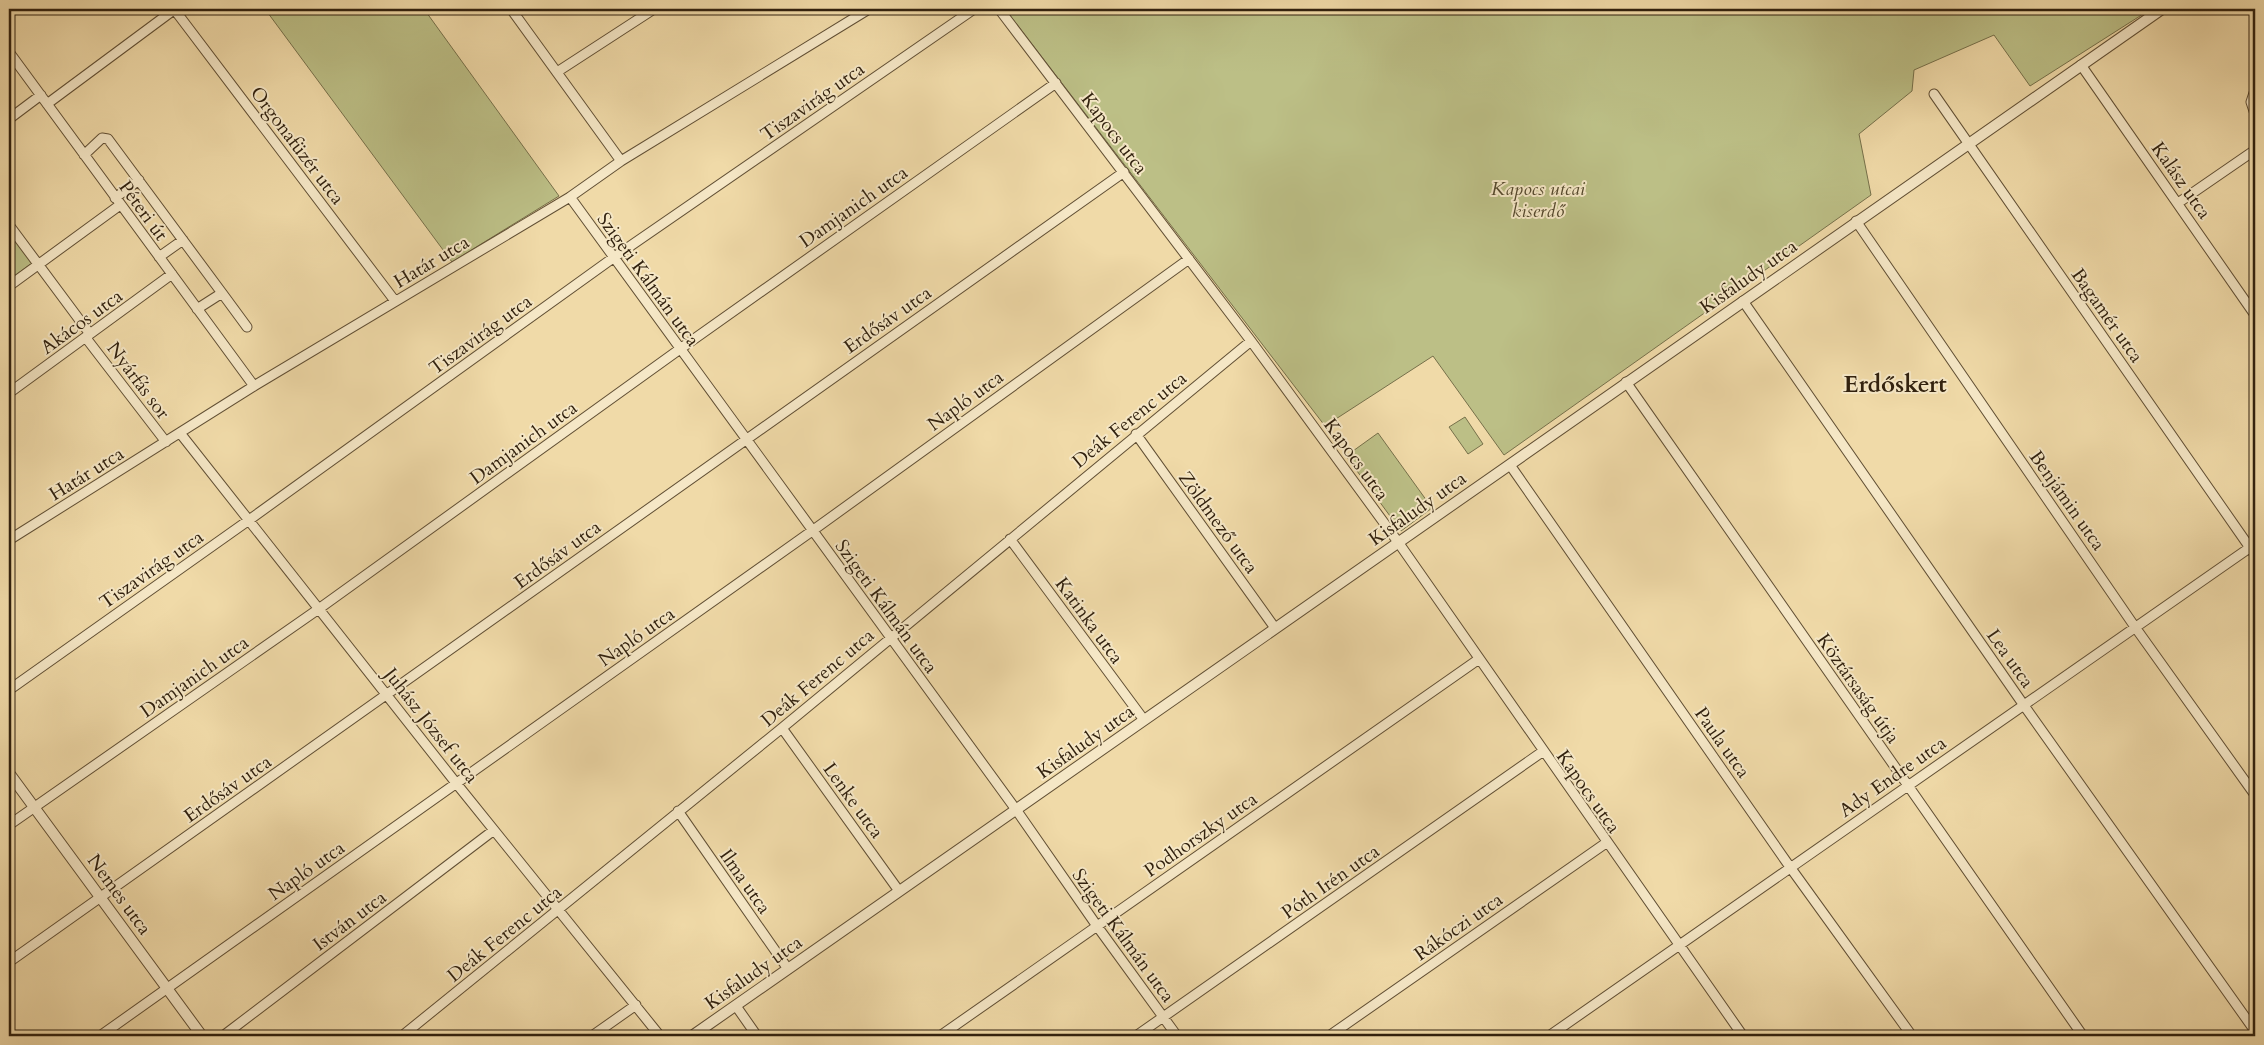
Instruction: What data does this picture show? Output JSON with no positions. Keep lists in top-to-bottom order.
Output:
{
  "streets": {
    "street": [
      "Tiszavirág utca",
      "Kapocs utca",
      "Orgonafüzér utca",
      "Kalász utca",
      "Damjanich utca",
      "Péteri út",
      "Határ utca",
      "Kisfaludy utca",
      "Szigeti Kálmán utca",
      "Bagamér utca",
      "Erdősáv utca",
      "Akácos utca",
      "Nyárfás sor",
      "Napló utca",
      "Deák Ferenc utca",
      "Benjámin utca",
      "Zöldmező utca",
      "Katinka utca",
      "Lea utca",
      "Köztársaság útja",
      "Juhász József utca",
      "Paula utca",
      "Ady Endre utca",
      "Lenke utca",
      "Podhorszky utca",
      "Ilma utca",
      "Póth Irén utca",
      "Nemes utca",
      "István utca",
      "Rákóczi utca"
    ]
  },
  "crossings": [
    ["Tiszavirág utca", "Szigeti Kálmán utca"],
    ["Tiszavirág utca", "Juhász József utca"],
    ["Kapocs utca", "Damjanich utca"],
    ["Kapocs utca", "Kisfaludy utca"],
    ["Kapocs utca", "Erdősáv utca"],
    ["Kapocs utca", "Napló utca"],
    ["Kapocs utca", "Deák Ferenc utca"],
    ["Kapocs utca", "Ady Endre utca"],
    ["Kapocs utca", "Podhorszky utca"],
    ["Kapocs utca", "Póth Irén utca"],
    ["Kapocs utca", "Rákóczi utca"],
    ["Orgonafüzér utca", "Határ utca"],
    ["Kalász utca", "Kisfaludy utca"],
    ["Damjanich utca", "Szigeti Kálmán utca"],
    ["Damjanich utca", "Juhász József utca"],
    ["Damjanich utca", "Nemes utca"],
    ["Péteri út", "Határ utca"],
    ["Péteri út", "Akácos utca"],
    ["Határ utca", "Szigeti Kálmán utca"],
    ["Határ utca", "Nyárfás sor"],
    ["Határ utca", "Juhász József utca"],
    ["Kisfaludy utca", "Szigeti Kálmán utca"],
    ["Kisfaludy utca", "Bagamér utca"],
    ["Kisfaludy utca", "Benjámin utca"],
    ["Kisfaludy utca", "Zöldmező utca"],
    ["Kisfaludy utca", "Katinka utca"],
    ["Kisfaludy utca", "Lea utca"],
    ["Kisfaludy utca", "Köztársaság útja"],
    ["Kisfaludy utca", "Paula utca"],
    ["Kisfaludy utca", "Lenke utca"],
    ["Kisfaludy utca", "Ilma utca"],
    ["Szigeti Kálmán utca", "Erdősáv utca"],
    ["Szigeti Kálmán utca", "Napló utca"],
    ["Szigeti Kálmán utca", "Deák Ferenc utca"],
    ["Szigeti Kálmán utca", "Podhorszky utca"],
    ["Szigeti Kálmán utca", "Póth Irén utca"],
    ["Bagamér utca", "Ady Endre utca"],
    ["Erdősáv utca", "Juhász József utca"],
    ["Erdősáv utca", "Nemes utca"],
    ["Akácos utca", "Nyárfás sor"],
    ["Napló utca", "Juhász József utca"],
    ["Napló utca", "Nemes utca"],
    ["Deák Ferenc utca", "Zöldmező utca"],
    ["Deák Ferenc utca", "Katinka utca"],
    ["Deák Ferenc utca", "Juhász József utca"],
    ["Deák Ferenc utca", "Lenke utca"],
    ["Deák Ferenc utca", "Ilma utca"],
    ["Benjámin utca", "Ady Endre utca"],
    ["Lea utca", "Ady Endre utca"],
    ["Köztársaság útja", "Ady Endre utca"],
    ["Juhász József utca", "István utca"],
    ["Paula utca", "Ady Endre utca"]
  ],
  "districts": ["Erdőskert"],
  "parks": ["Kapocs utcai kiserdő"]
}
